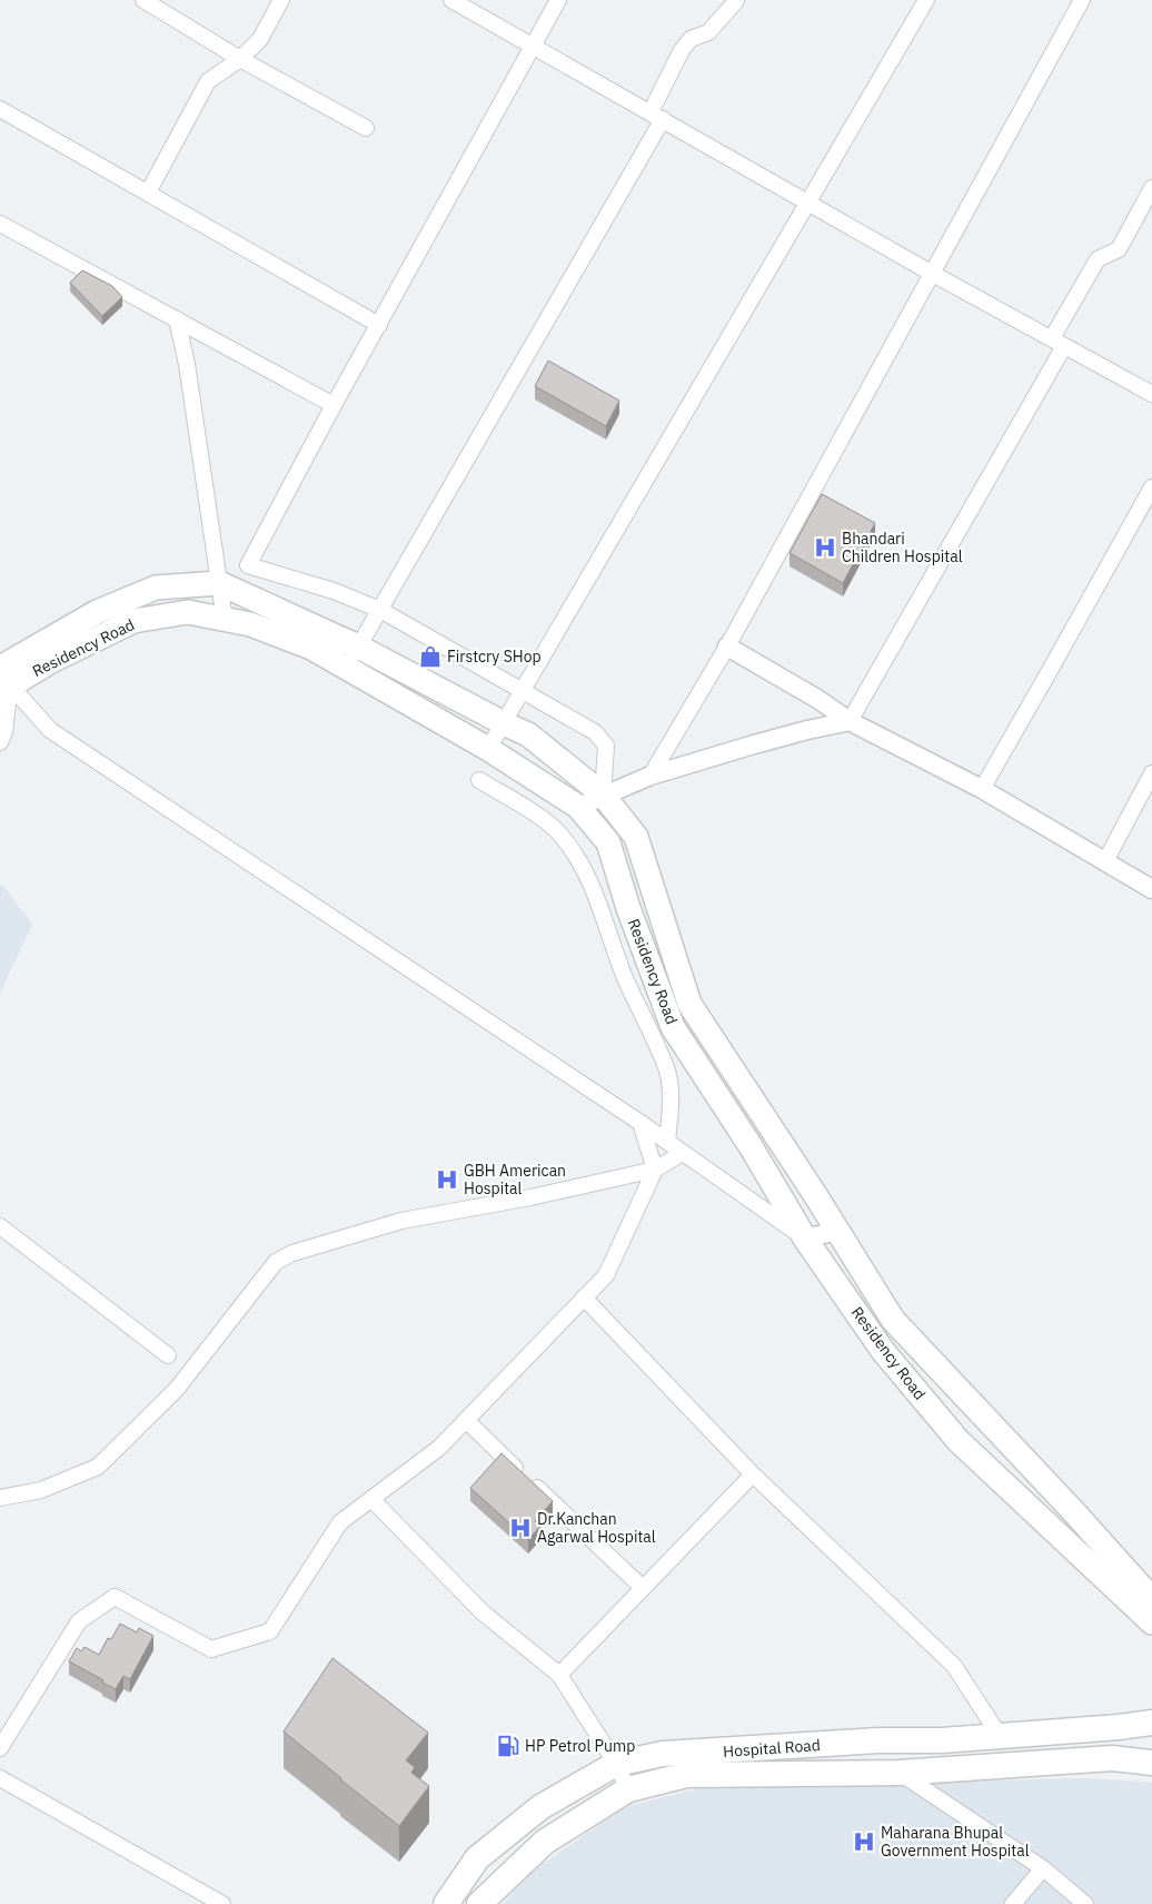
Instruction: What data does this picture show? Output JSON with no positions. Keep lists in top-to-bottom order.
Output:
{
  "streets": {
    "highway": ["Hospital Road"],
    "main road": ["Residency Road"]
  },
  "places": {
    "hospital": [
      "Bhandari Children Hospital",
      "GBH American Hospital",
      "Dr.Kanchan Agarwal Hospital",
      "Maharana Bhupal Government Hospital"
    ],
    "shop": ["Firstcry SHop"],
    "fuel station": ["HP Petrol Pump"]
  }
}
